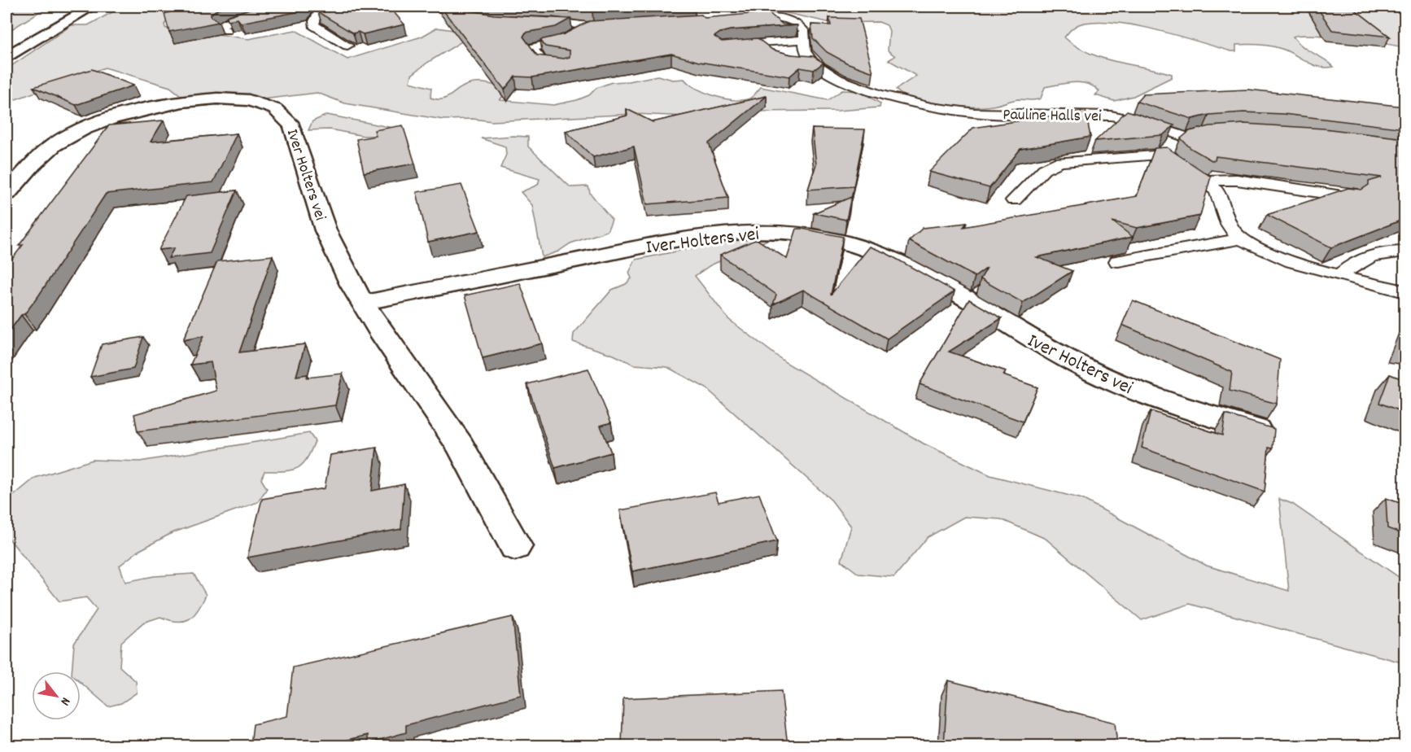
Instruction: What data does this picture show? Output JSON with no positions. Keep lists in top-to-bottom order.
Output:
{
  "streets": {
    "street": ["Iver Holters vei"],
    "lane": ["Pauline Halls vei"]
  },
  "north": "bottom right"
}
